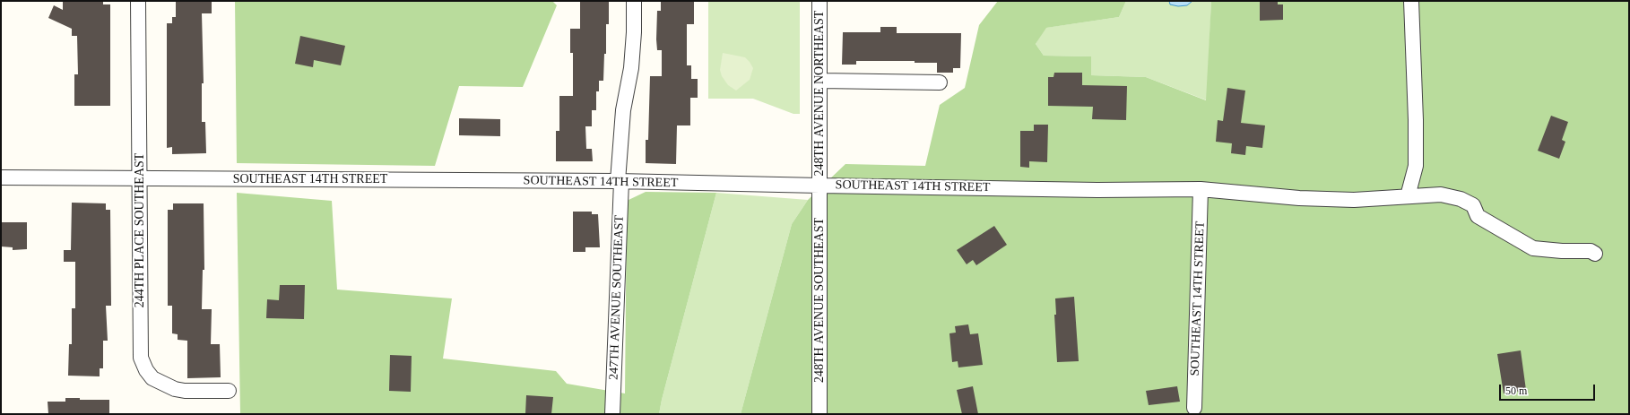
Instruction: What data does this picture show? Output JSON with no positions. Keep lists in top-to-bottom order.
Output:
{
  "streets": {
    "street": [
      "248TH AVENUE NORTHEAST",
      "SOUTHEAST 14TH STREET",
      "244TH PLACE SOUTHEAST",
      "247TH AVENUE SOUTHEAST",
      "248TH AVENUE SOUTHEAST"
    ]
  },
  "crossings": [
    ["248TH AVENUE NORTHEAST", "SOUTHEAST 14TH STREET"],
    ["248TH AVENUE NORTHEAST", "248TH AVENUE SOUTHEAST"],
    ["SOUTHEAST 14TH STREET", "244TH PLACE SOUTHEAST"],
    ["SOUTHEAST 14TH STREET", "247TH AVENUE SOUTHEAST"],
    ["SOUTHEAST 14TH STREET", "248TH AVENUE SOUTHEAST"]
  ],
  "scale_bar": "50 m"
}
